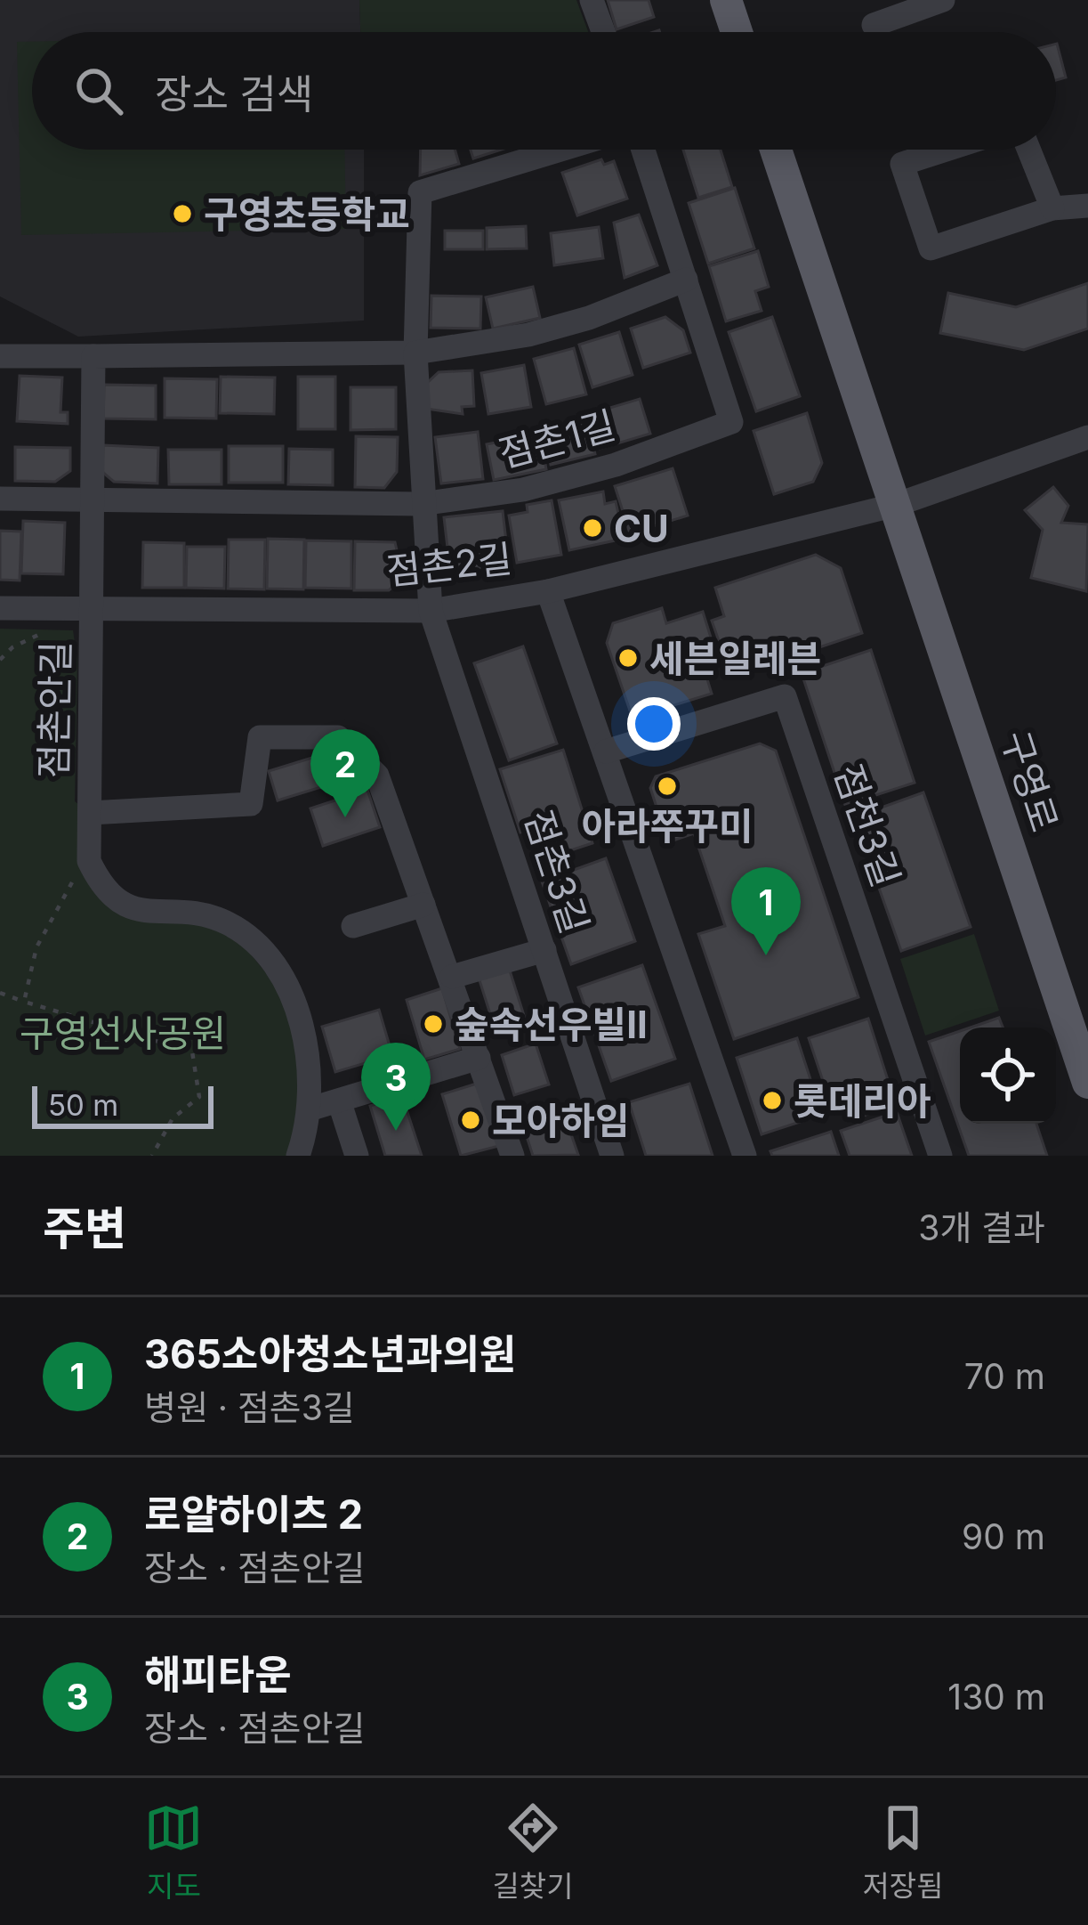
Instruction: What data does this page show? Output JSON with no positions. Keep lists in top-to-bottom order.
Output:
{
  "streets": {
    "main road": ["구영로"],
    "street": [
      "점촌1길",
      "점촌2길",
      "점촌안길",
      "점천3길",
      "점촌3길"
    ]
  },
  "crossings": [
    ["점촌1길", "점촌안길"],
    ["점촌1길", "점촌3길"],
    ["점촌2길", "점촌안길"],
    ["점촌2길", "구영로"],
    ["점촌2길", "점촌3길"]
  ],
  "parks": ["구영선사공원"],
  "places": [
    "구영초등학교",
    "CU",
    "세븐일레븐",
    "아라쭈꾸미",
    "숲속선우빌Ⅱ",
    "롯데리아",
    "모아하임"
  ],
  "scale_bar": "50 m",
  "page": {
    "search": "장소 검색",
    "pins": ["2", "1", "3"],
    "scale": "50 m",
    "heading": ["주변", "3개 결과"],
    "list": [
      {
        "mark": "1",
        "name": "365소아청소년과의원",
        "note": "병원 · 점촌3길",
        "value": "70 m"
      },
      {
        "mark": "2",
        "name": "로얄하이츠 2",
        "note": "장소 · 점촌안길",
        "value": "90 m"
      },
      {
        "mark": "3",
        "name": "해피타운",
        "note": "장소 · 점촌안길",
        "value": "130 m"
      }
    ],
    "nav": ["지도", "길찾기", "저장됨"]
  }
}
